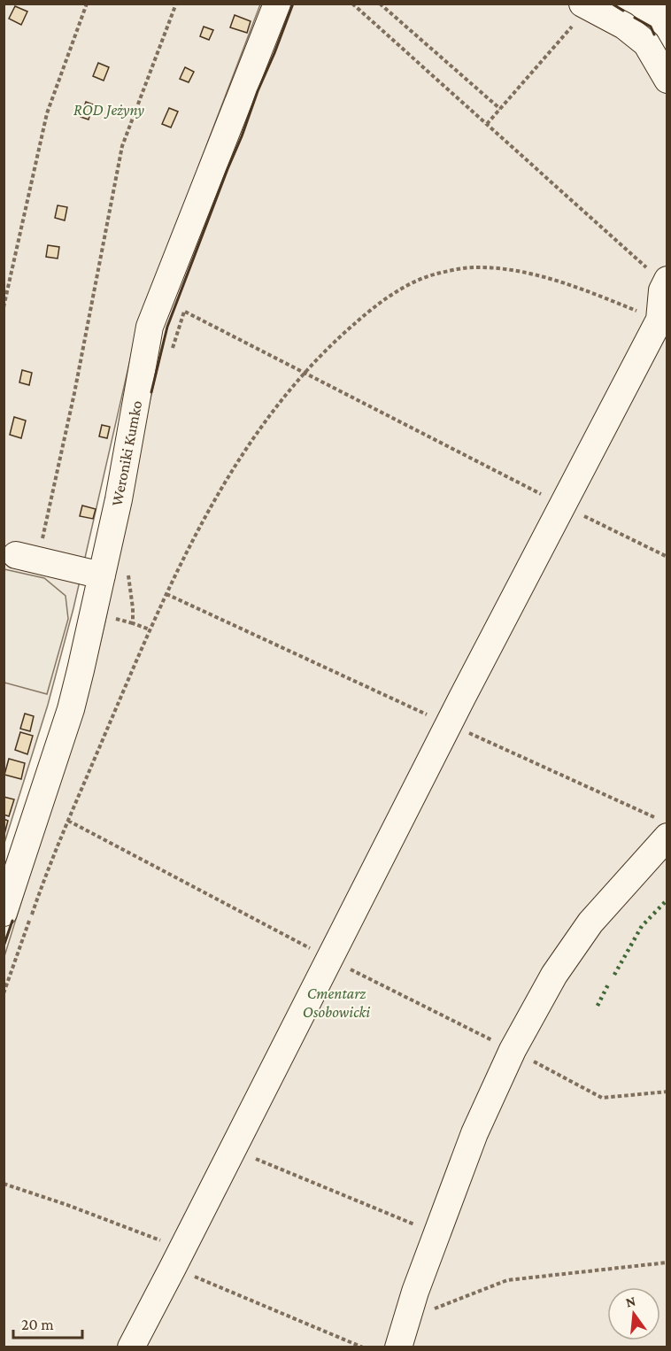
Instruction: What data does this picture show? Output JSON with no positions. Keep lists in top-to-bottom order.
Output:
{
  "streets": {
    "lane": ["Weroniki Kumko"]
  },
  "parks": ["ROD Jeżyny", "Cmentarz Osobowicki"],
  "scale_bar": "20 m",
  "north": "top"
}
